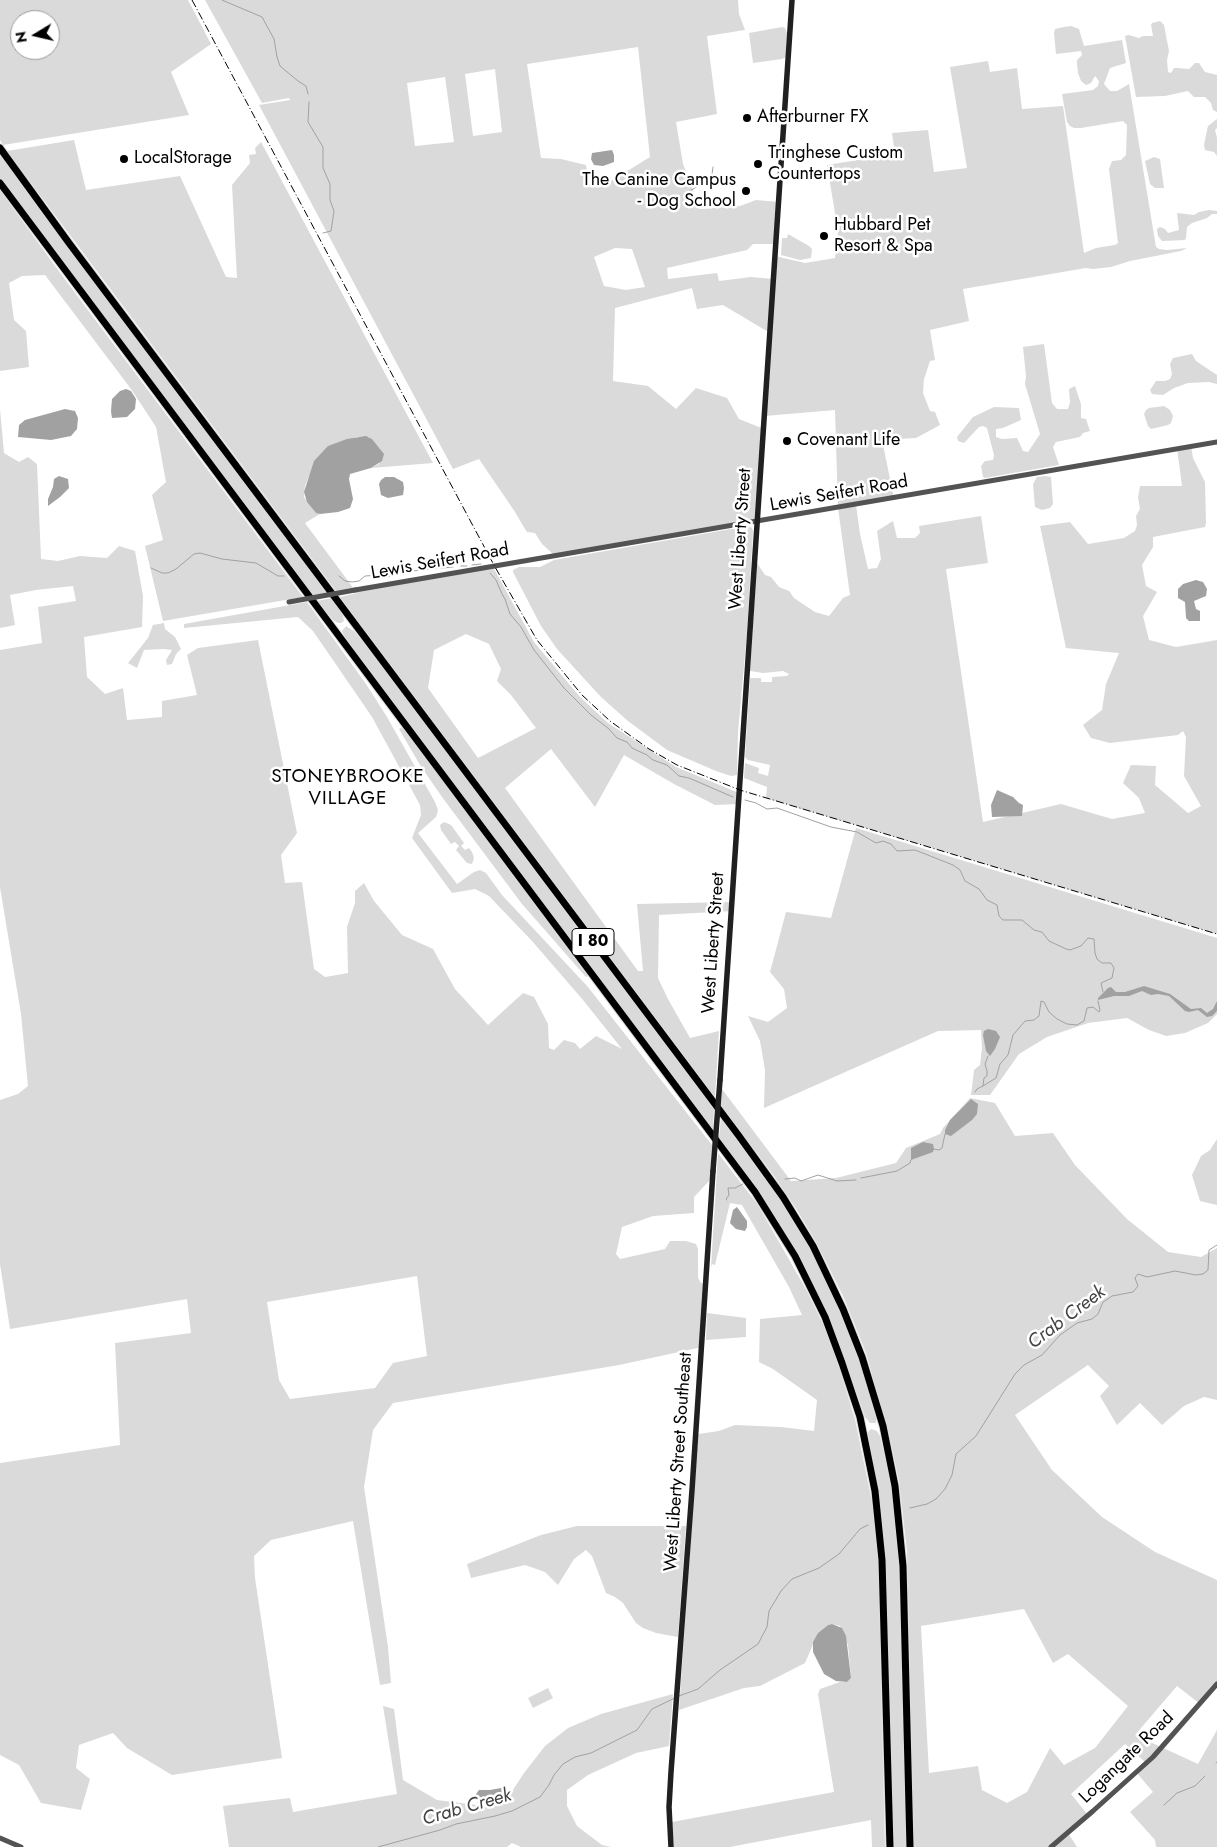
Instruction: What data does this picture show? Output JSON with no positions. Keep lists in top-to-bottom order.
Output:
{
  "streets": {
    "highway": ["I 80"],
    "main road": ["West Liberty Street", "West Liberty Street Southeast"],
    "street": ["Lewis Seifert Road", "Logangate Road"]
  },
  "crossings": [
    ["Lewis Seifert Road", "West Liberty Street"],
    ["West Liberty Street", "West Liberty Street Southeast"]
  ],
  "districts": ["STONEYBROOKE VILLAGE"],
  "water": ["Crab Creek"],
  "places": [
    "Afterburner FX",
    "LocalStorage",
    "Tringhese Custom Countertops",
    "The Canine Campus - Dog School",
    "Hubbard Pet Resort & Spa",
    "Covenant Life"
  ],
  "north": "left"
}
